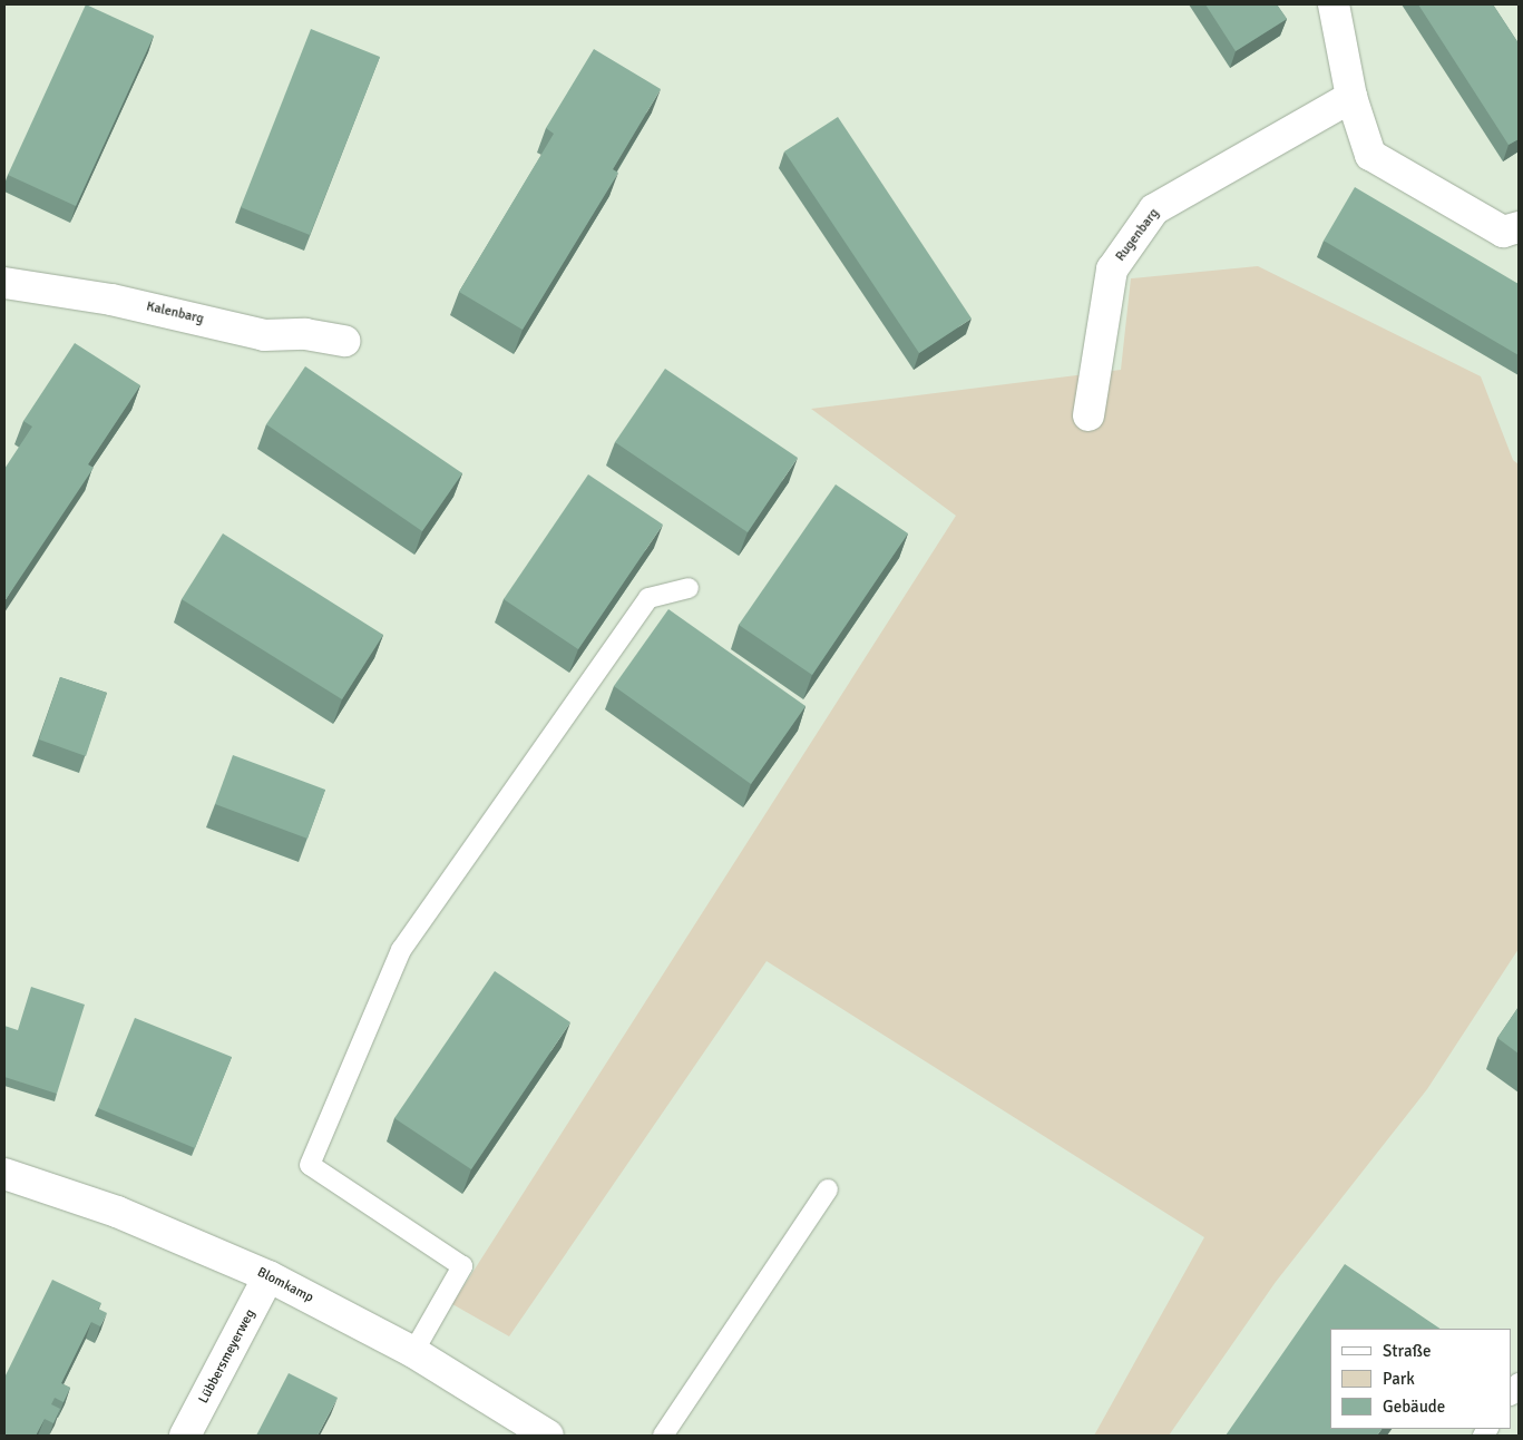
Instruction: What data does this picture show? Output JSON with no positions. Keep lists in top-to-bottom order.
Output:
{
  "streets": {
    "street": [
      "Rugenbarg",
      "Kalenbarg",
      "Blomkamp",
      "Lübbersmeyerweg"
    ]
  },
  "crossings": [
    ["Blomkamp", "Lübbersmeyerweg"]
  ],
  "legend": ["Straße", "Park", "Gebäude"]
}
